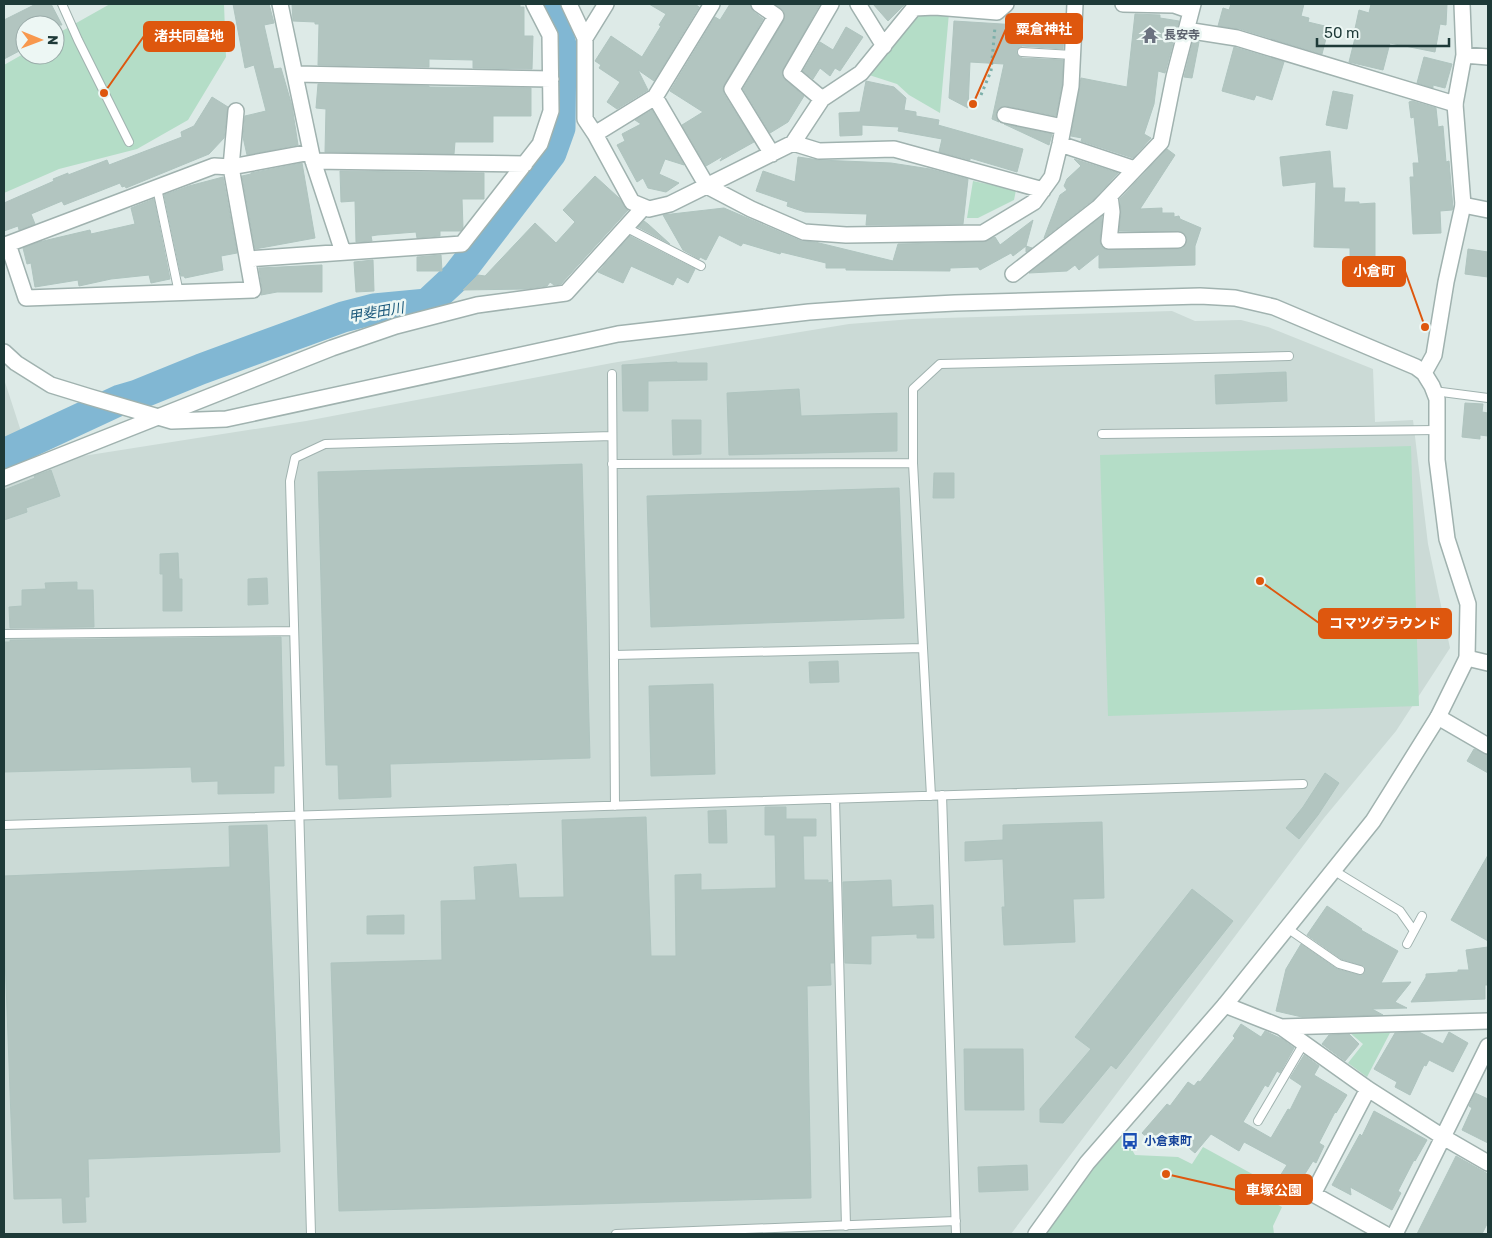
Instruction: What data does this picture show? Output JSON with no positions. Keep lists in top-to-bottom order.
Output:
{
  "water": ["甲斐田川"],
  "places": {
    "temple": ["長安寺"],
    "other": [
      "渚共同墓地",
      "粟倉神社",
      "小倉町",
      "コマツグラウンド",
      "車塚公園"
    ],
    "bus stop": ["小倉東町"]
  },
  "scale_bar": "50 m",
  "north": "right"
}
